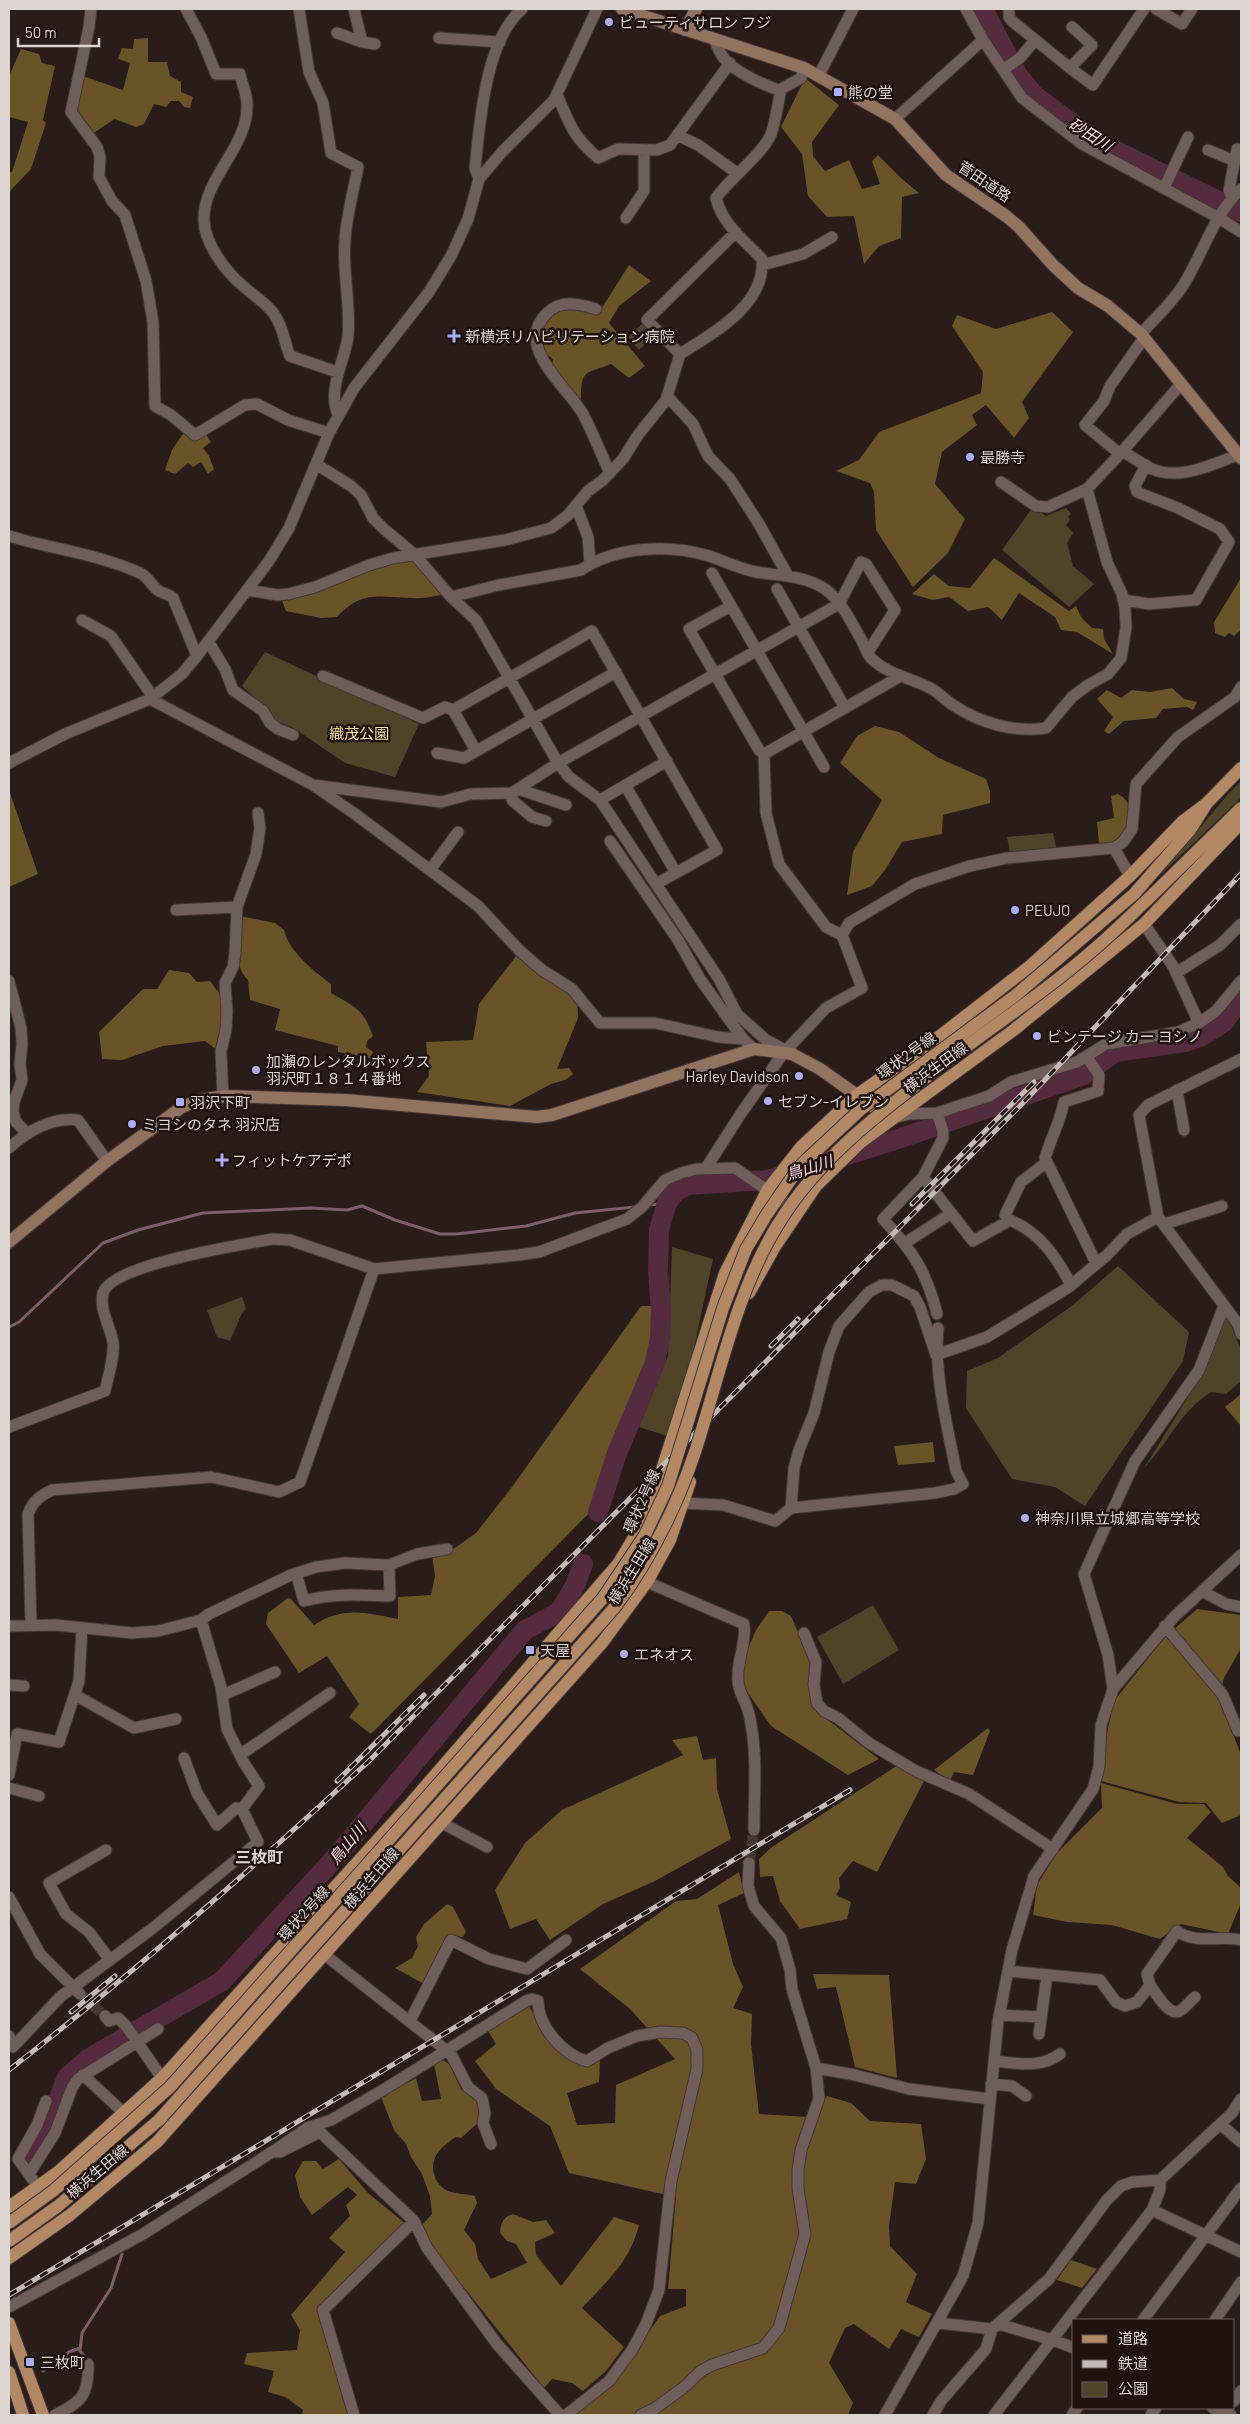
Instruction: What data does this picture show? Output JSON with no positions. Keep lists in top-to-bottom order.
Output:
{
  "streets": {
    "main road": ["環状2号線", "横浜生田線"],
    "street": ["菅田道路"]
  },
  "crossings": [
    ["環状2号線", "横浜生田線"]
  ],
  "districts": ["三枚町"],
  "water": ["砂田川", "鳥山川"],
  "parks": ["織茂公園"],
  "places": {
    "other": [
      "ビューティサロン フジ",
      "最勝寺",
      "PEUJO",
      "ビンテージ カー ヨシノ",
      "加瀬のレンタルボックス 羽沢町１８１４番地",
      "Harley Davidson",
      "セブン-イレブン",
      "ミヨシのタネ 羽沢店",
      "神奈川県立城郷高等学校",
      "エネオス"
    ],
    "transit": [
      "熊の堂",
      "羽沢下町",
      "天屋",
      "三枚町"
    ],
    "health": ["新横浜リハビリテーション病院", "フィットケアデポ"]
  },
  "legend": ["道路", "鉄道", "公園"],
  "scale_bar": "50 m"
}
